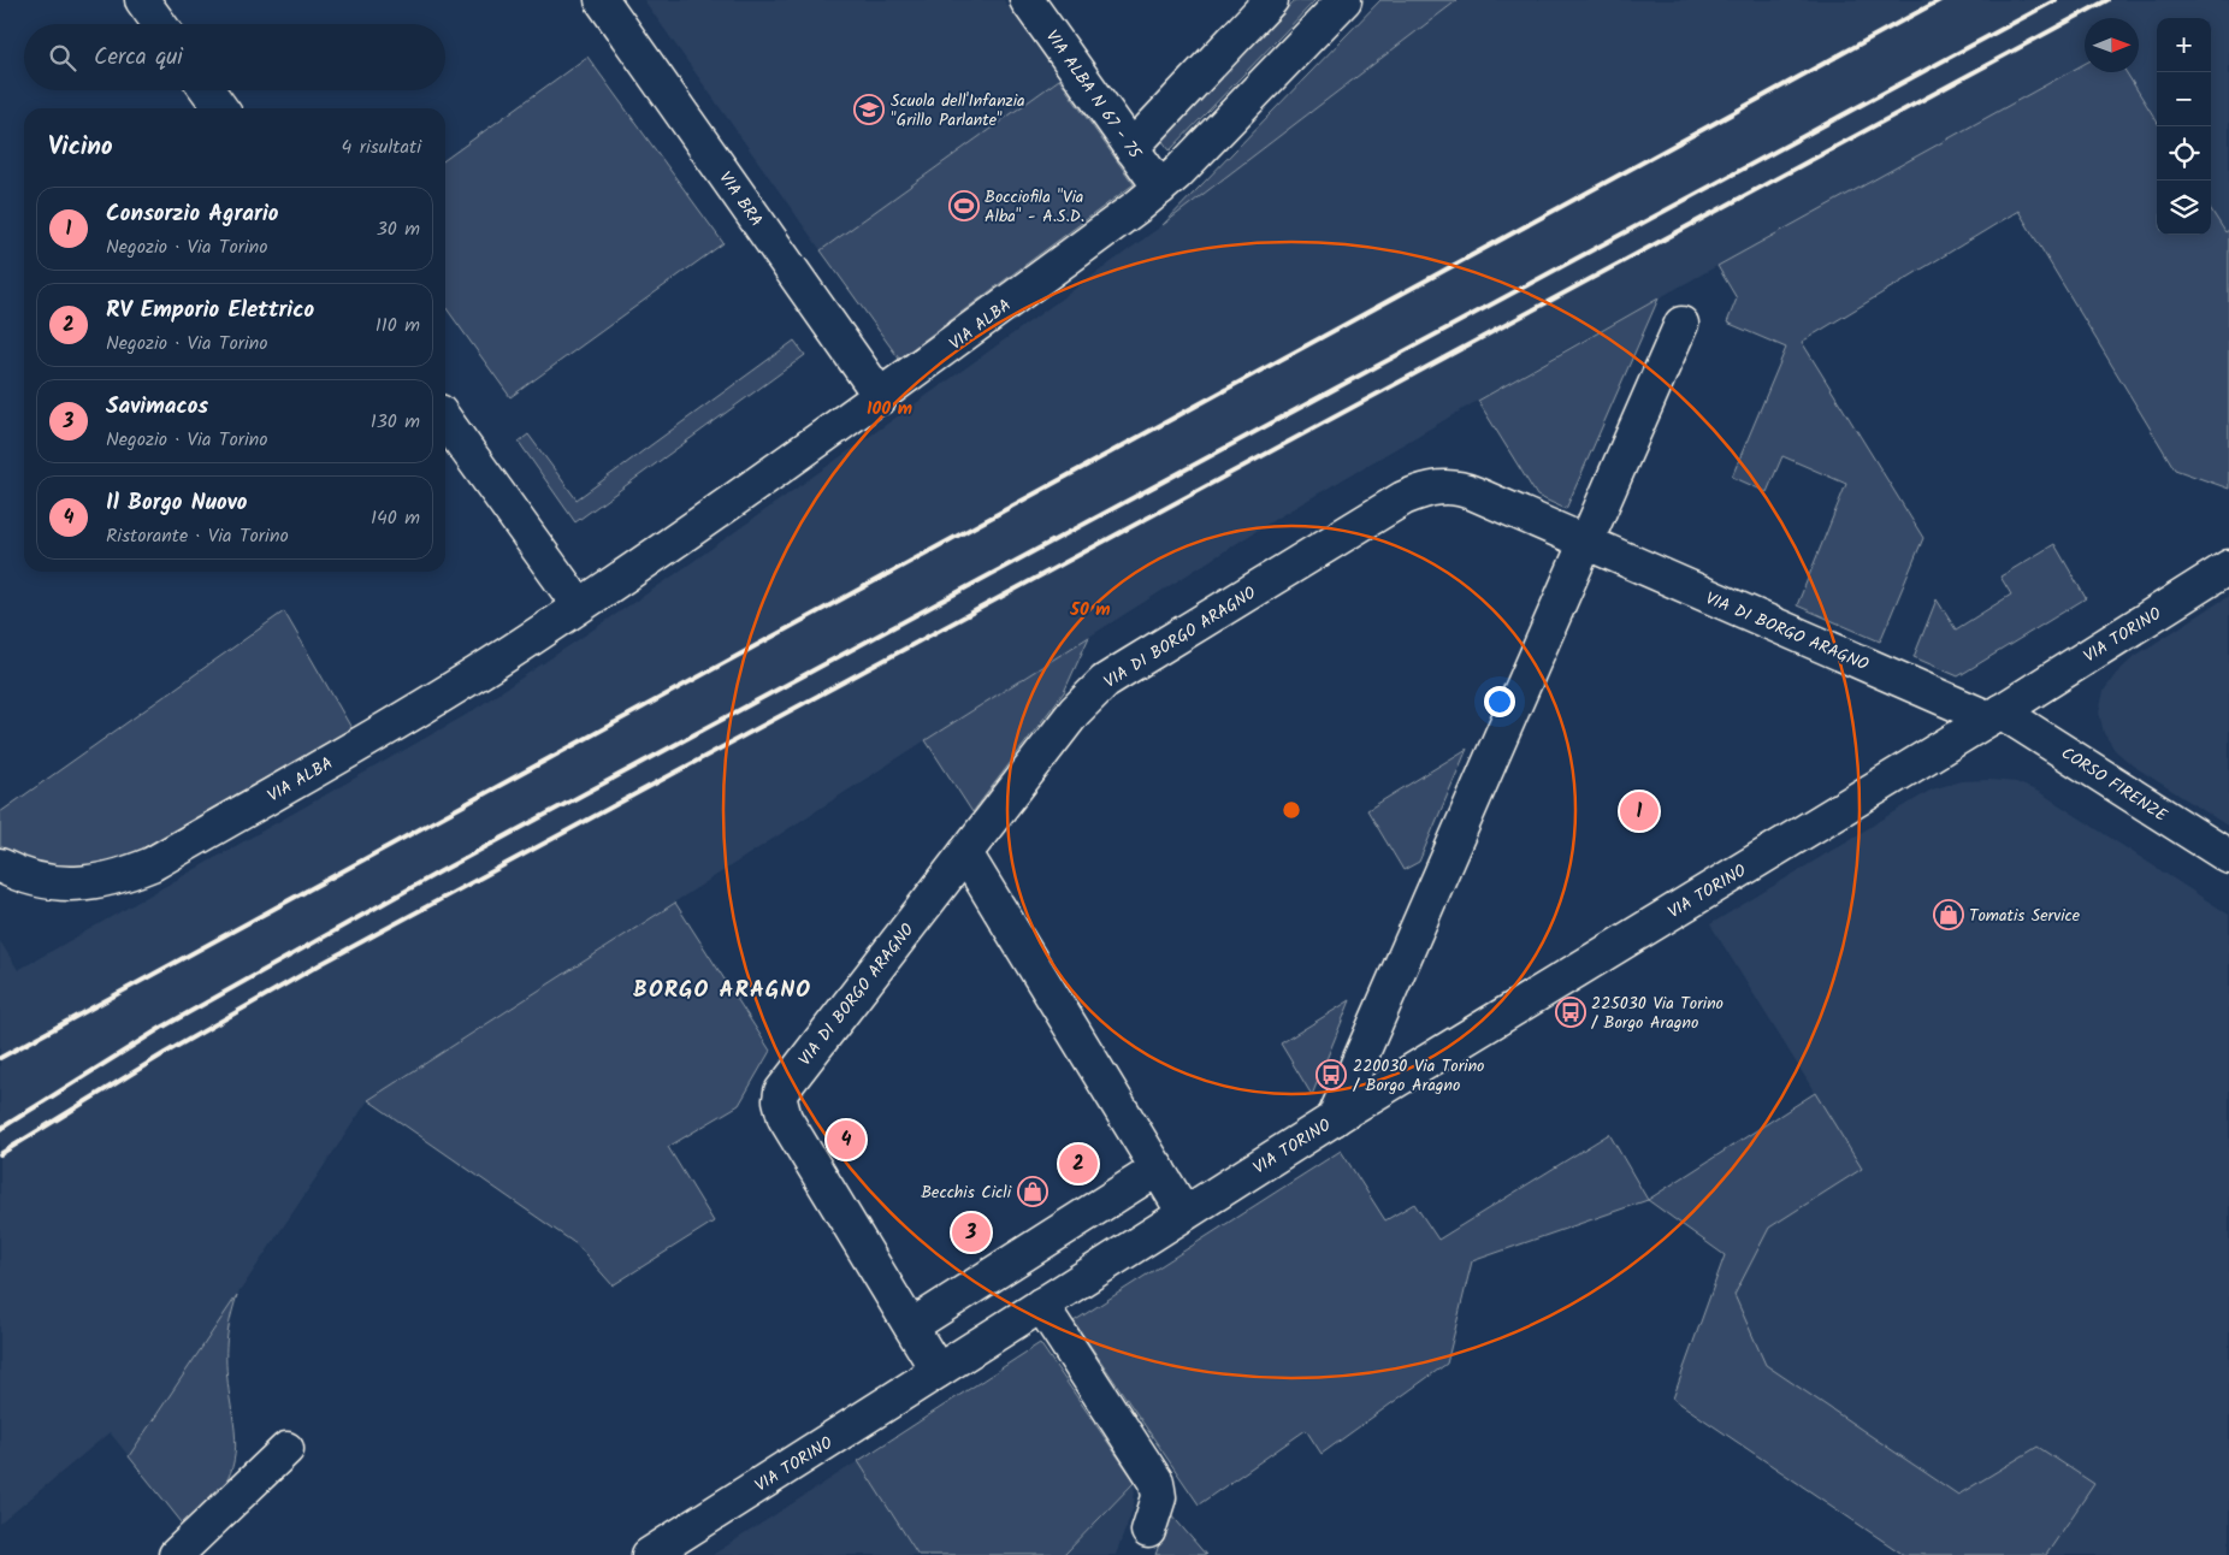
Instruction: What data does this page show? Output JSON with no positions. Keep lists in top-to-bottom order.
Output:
{
  "streets": {
    "street": [
      "VIA ALBA N 67 - 75",
      "VIA BRA",
      "VIA ALBA",
      "VIA DI BORGO ARAGNO",
      "VIA TORINO",
      "CORSO FIRENZE"
    ]
  },
  "crossings": [
    ["VIA ALBA N 67 - 75", "VIA ALBA"],
    ["VIA BRA", "VIA ALBA"],
    ["VIA DI BORGO ARAGNO", "VIA TORINO"],
    ["VIA DI BORGO ARAGNO", "CORSO FIRENZE"],
    ["VIA TORINO", "CORSO FIRENZE"]
  ],
  "districts": ["BORGO ARAGNO"],
  "places": {
    "school or university": ["Scuola dell'Infanzia \"Grillo Parlante\""],
    "sports": ["Bocciofila \"Via Alba\" - A.S.D."],
    "shop": ["Tomatis Service", "Becchis Cicli"],
    "bus stop": ["225030 Via Torino / Borgo Aragno", "220030 Via Torino / Borgo Aragno"]
  },
  "north": "right",
  "page": {
    "map_buttons": ["+", "−"],
    "search": "Cerca qui",
    "heading": ["Vicino", "4 risultati"],
    "list": [
      {
        "mark": "1",
        "name": "Consorzio Agrario",
        "note": "Negozio · Via Torino",
        "value": "30 m"
      },
      {
        "mark": "2",
        "name": "RV Emporio Elettrico",
        "note": "Negozio · Via Torino",
        "value": "110 m"
      },
      {
        "mark": "3",
        "name": "Savimacos",
        "note": "Negozio · Via Torino",
        "value": "130 m"
      },
      {
        "mark": "4",
        "name": "Il Borgo Nuovo",
        "note": "Ristorante · Via Torino",
        "value": "140 m"
      }
    ],
    "pins": [
      "1",
      "4",
      "2",
      "3"
    ]
  },
  "rings": ["100 m", "50 m"]
}
